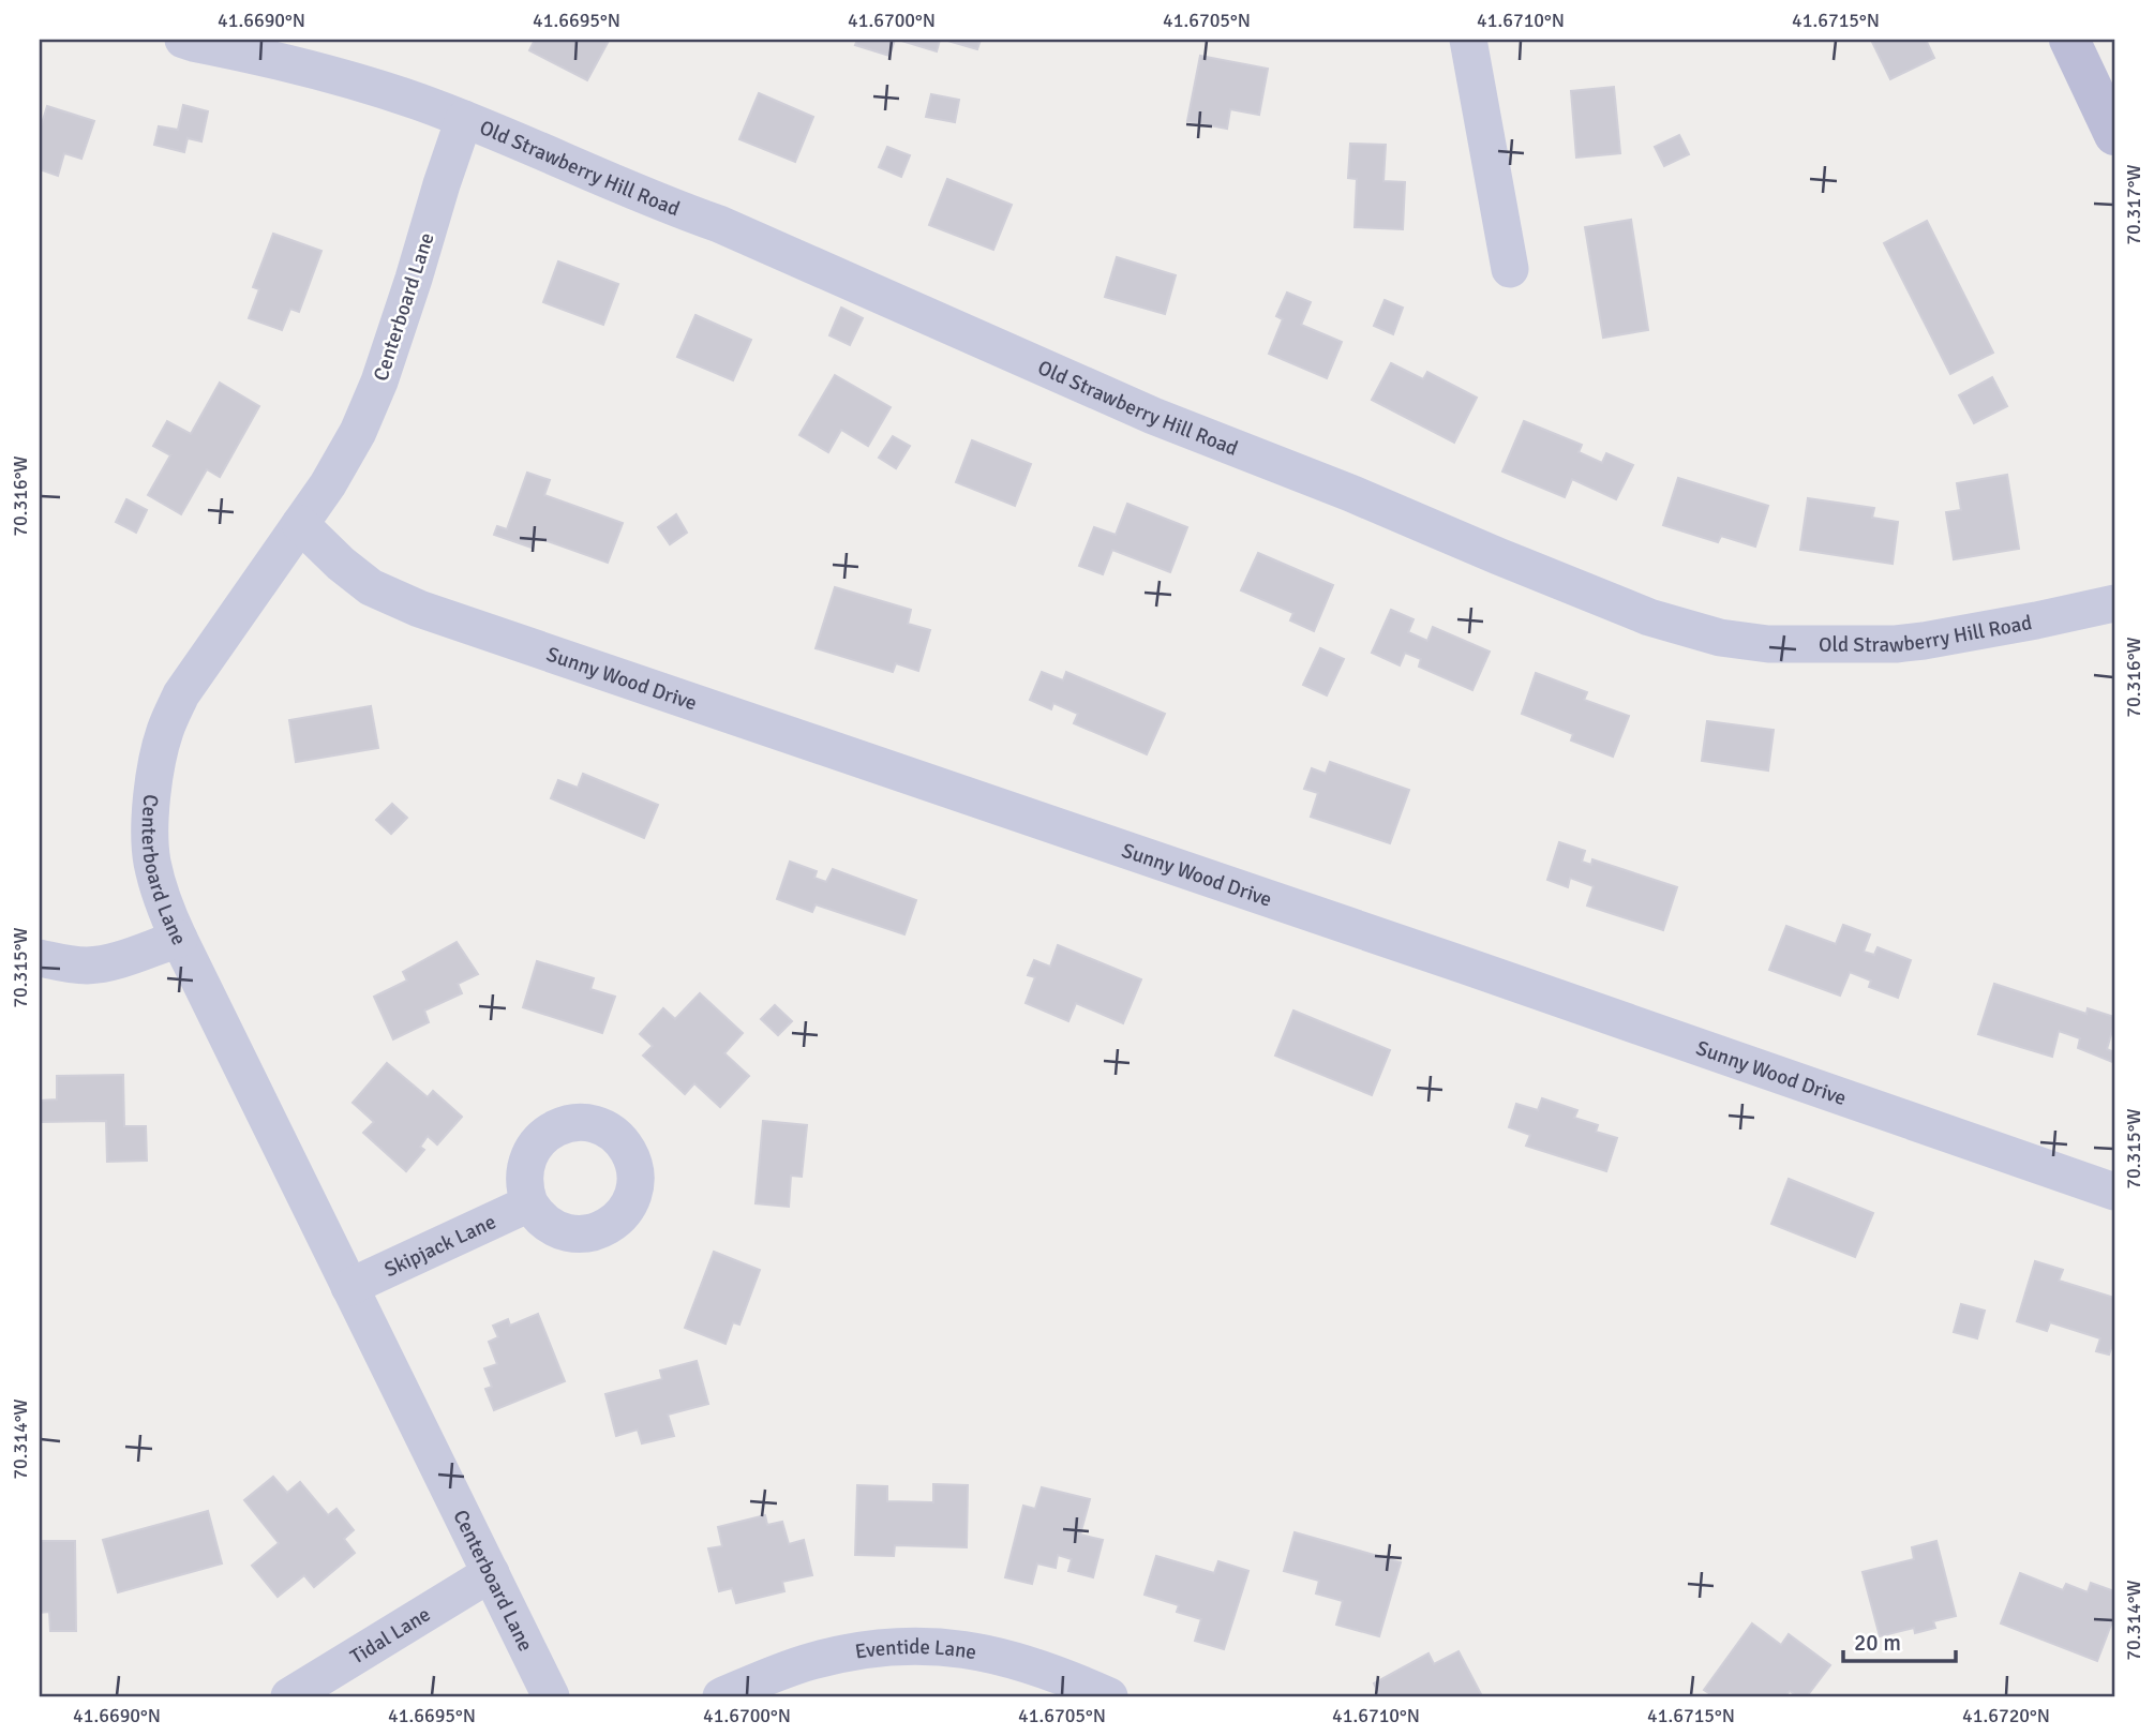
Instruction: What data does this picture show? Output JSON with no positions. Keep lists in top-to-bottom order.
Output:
{
  "streets": {
    "street": [
      "Old Strawberry Hill Road",
      "Centerboard Lane",
      "Sunny Wood Drive",
      "Skipjack Lane",
      "Tidal Lane",
      "Eventide Lane"
    ]
  },
  "crossings": [
    ["Old Strawberry Hill Road", "Centerboard Lane"],
    ["Centerboard Lane", "Sunny Wood Drive"],
    ["Centerboard Lane", "Skipjack Lane"],
    ["Centerboard Lane", "Tidal Lane"]
  ],
  "scale_bar": "20 m",
  "coordinates": [
    "41.6690°N",
    "41.6695°N",
    "41.6700°N",
    "41.6705°N",
    "41.6710°N",
    "41.6715°N",
    "70.317°W",
    "70.316°W",
    "70.315°W",
    "70.314°W",
    "41.6720°N"
  ]
}
